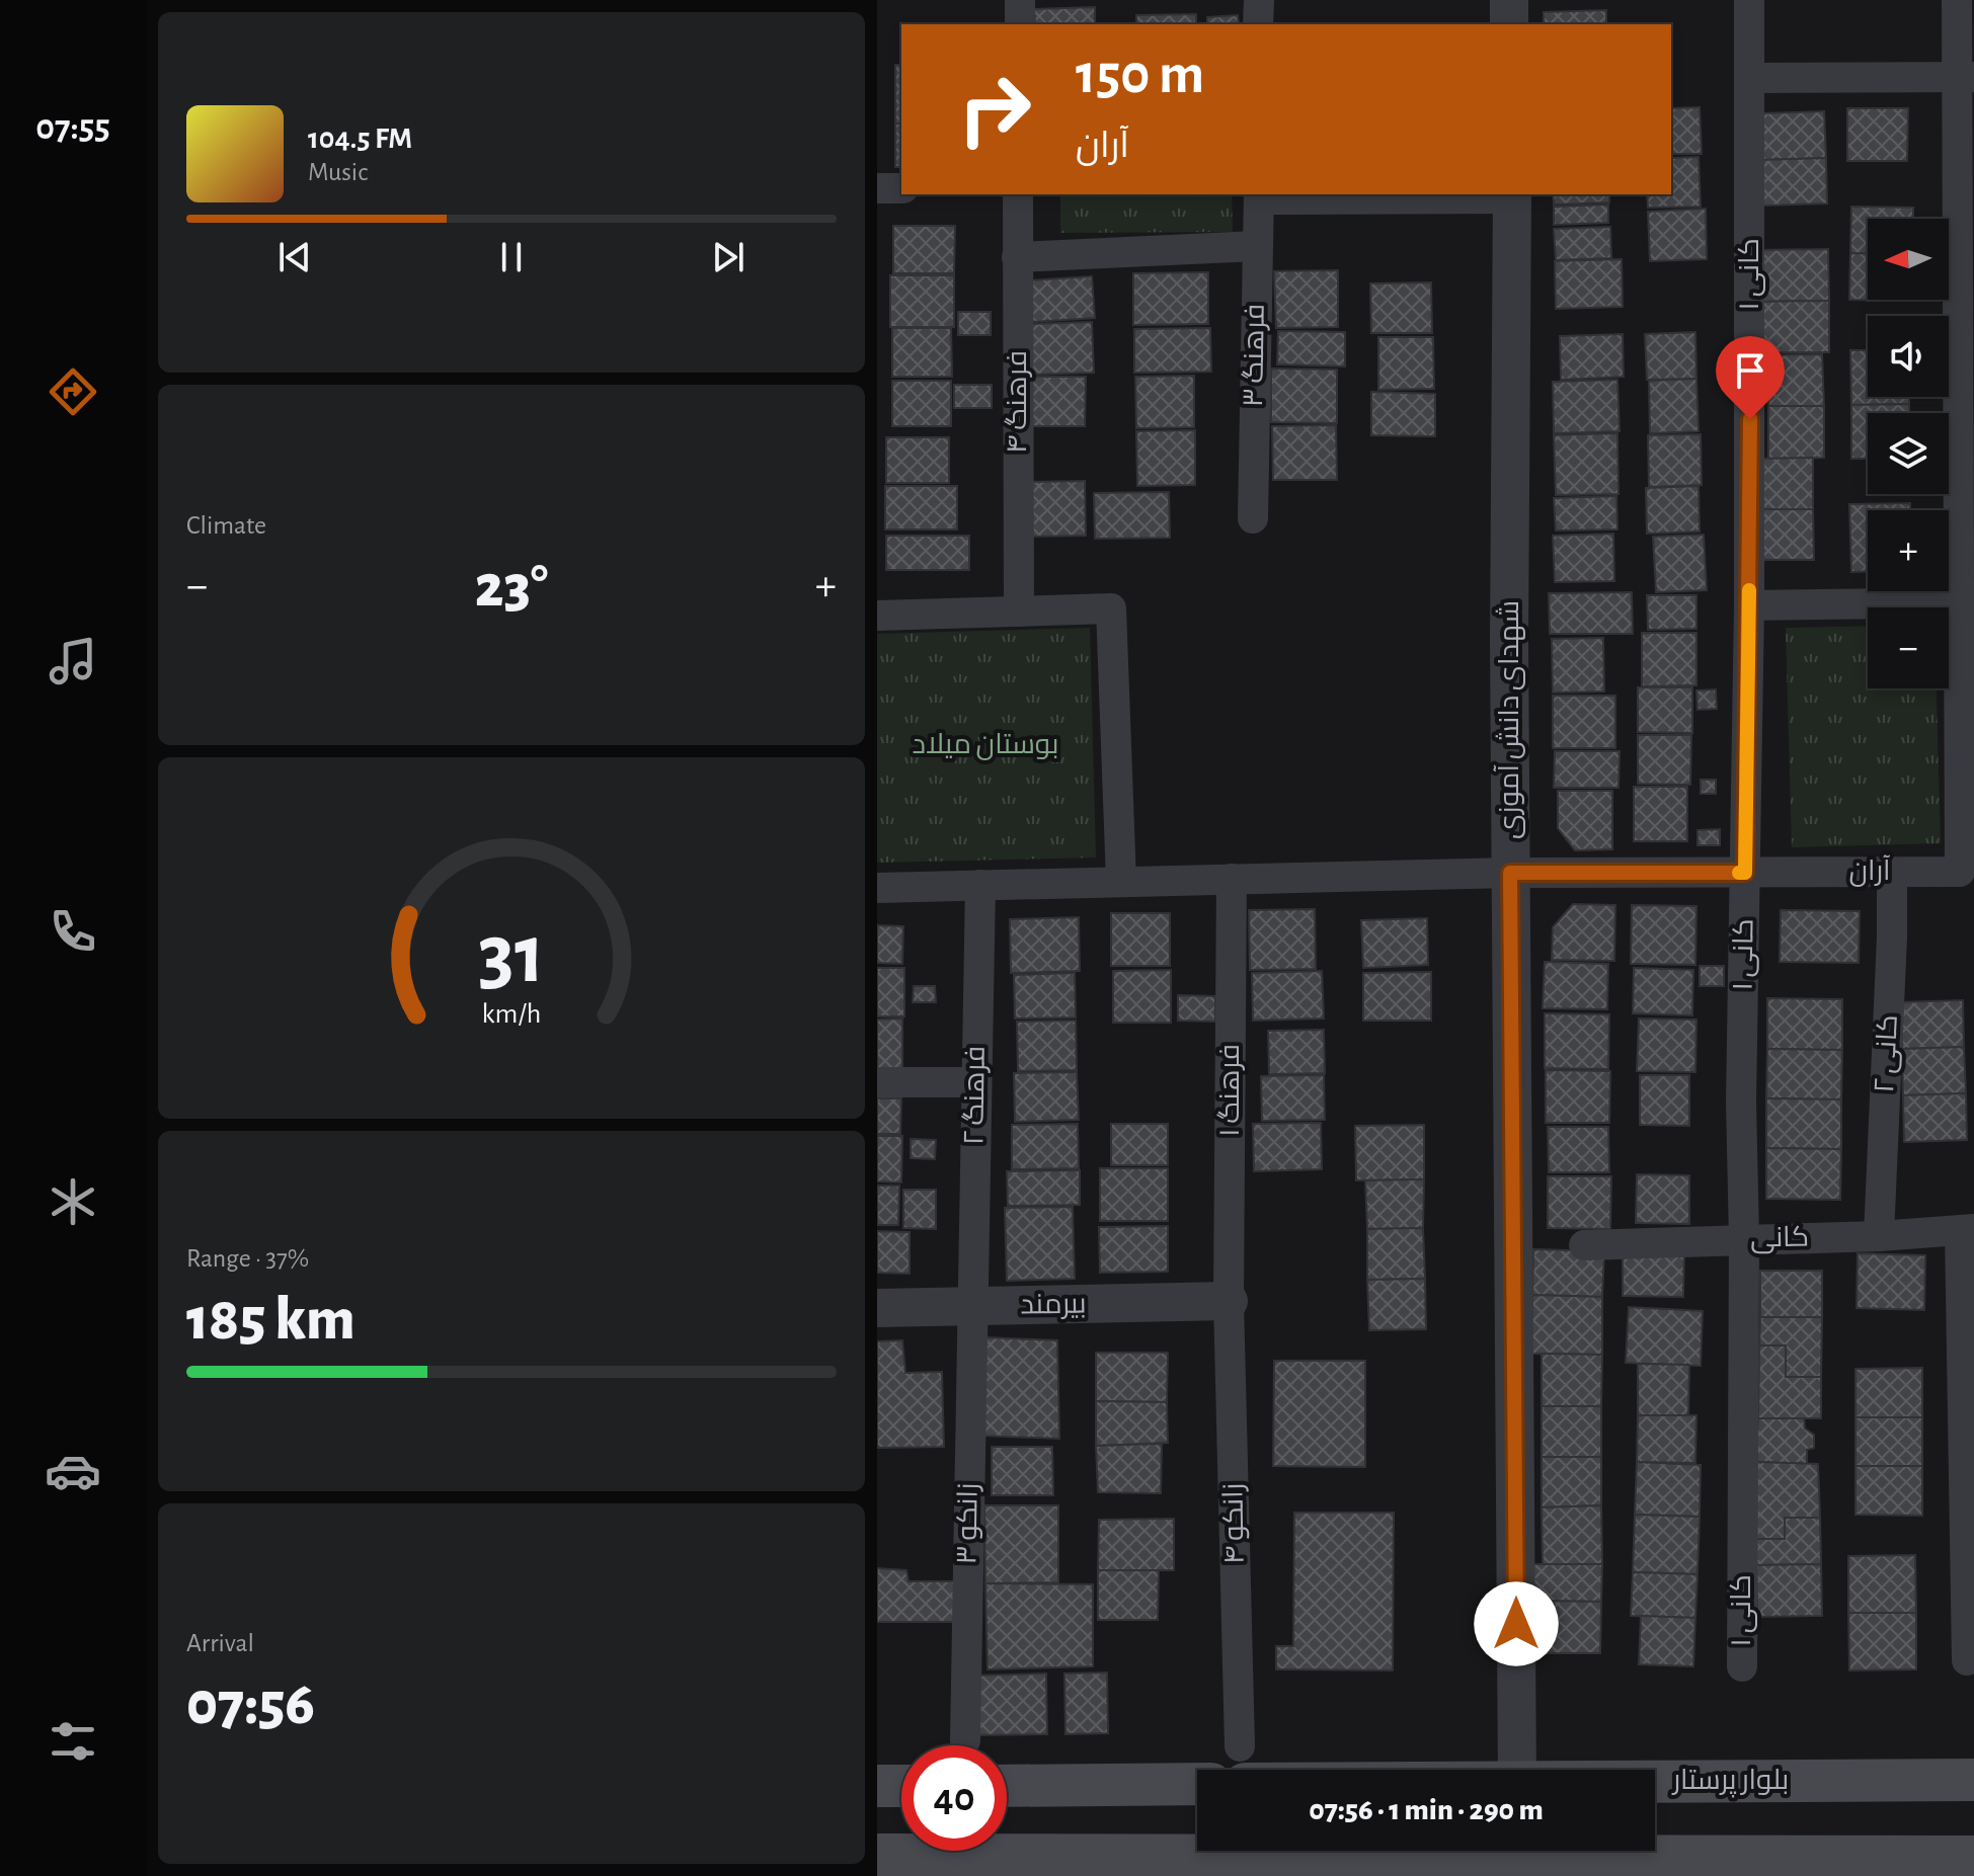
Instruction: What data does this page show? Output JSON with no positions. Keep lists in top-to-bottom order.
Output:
{
  "streets": {
    "main road": ["بلوار پرستار"],
    "street": [
      "کانی ۱",
      "فرهنگ ۳",
      "فرهنگ ۴",
      "شهدای دانش آموزی",
      "آران",
      "کانی ۲",
      "فرهنگ ۱",
      "فرهنگ ۲",
      "کانی",
      "بیرمند",
      "زانکو ۳",
      "زانکو ۴"
    ]
  },
  "crossings": [
    ["کانی ۱", "آران"],
    ["کانی ۱", "کانی"],
    ["شهدای دانش آموزی", "آران"],
    ["آران", "کانی ۲"],
    ["آران", "فرهنگ ۱"],
    ["آران", "فرهنگ ۲"],
    ["کانی ۲", "کانی"],
    ["فرهنگ ۱", "بیرمند"],
    ["فرهنگ ۱", "زانکو ۴"],
    ["فرهنگ ۲", "بیرمند"],
    ["فرهنگ ۲", "زانکو ۳"],
    ["بیرمند", "زانکو ۳"],
    ["بیرمند", "زانکو ۴"],
    ["زانکو ۴", "بلوار پرستار"]
  ],
  "parks": ["بوستان میلاد"],
  "north": "left",
  "page": {
    "tabs": "07:55",
    "turn": ["150 m", "آران"],
    "song": ["104.5 FM", "Music"],
    "map_buttons": ["+", "−"],
    "tile": [
      "Climate",
      ["Range · 37%", "185 km"],
      ["Arrival", "07:56"]
    ],
    "heat": ["−", "23°", "+"],
    "limit": "40",
    "trip": "07:56 · 1 min · 290 m",
    "gauge": ["31", "km/h"]
  }
}
